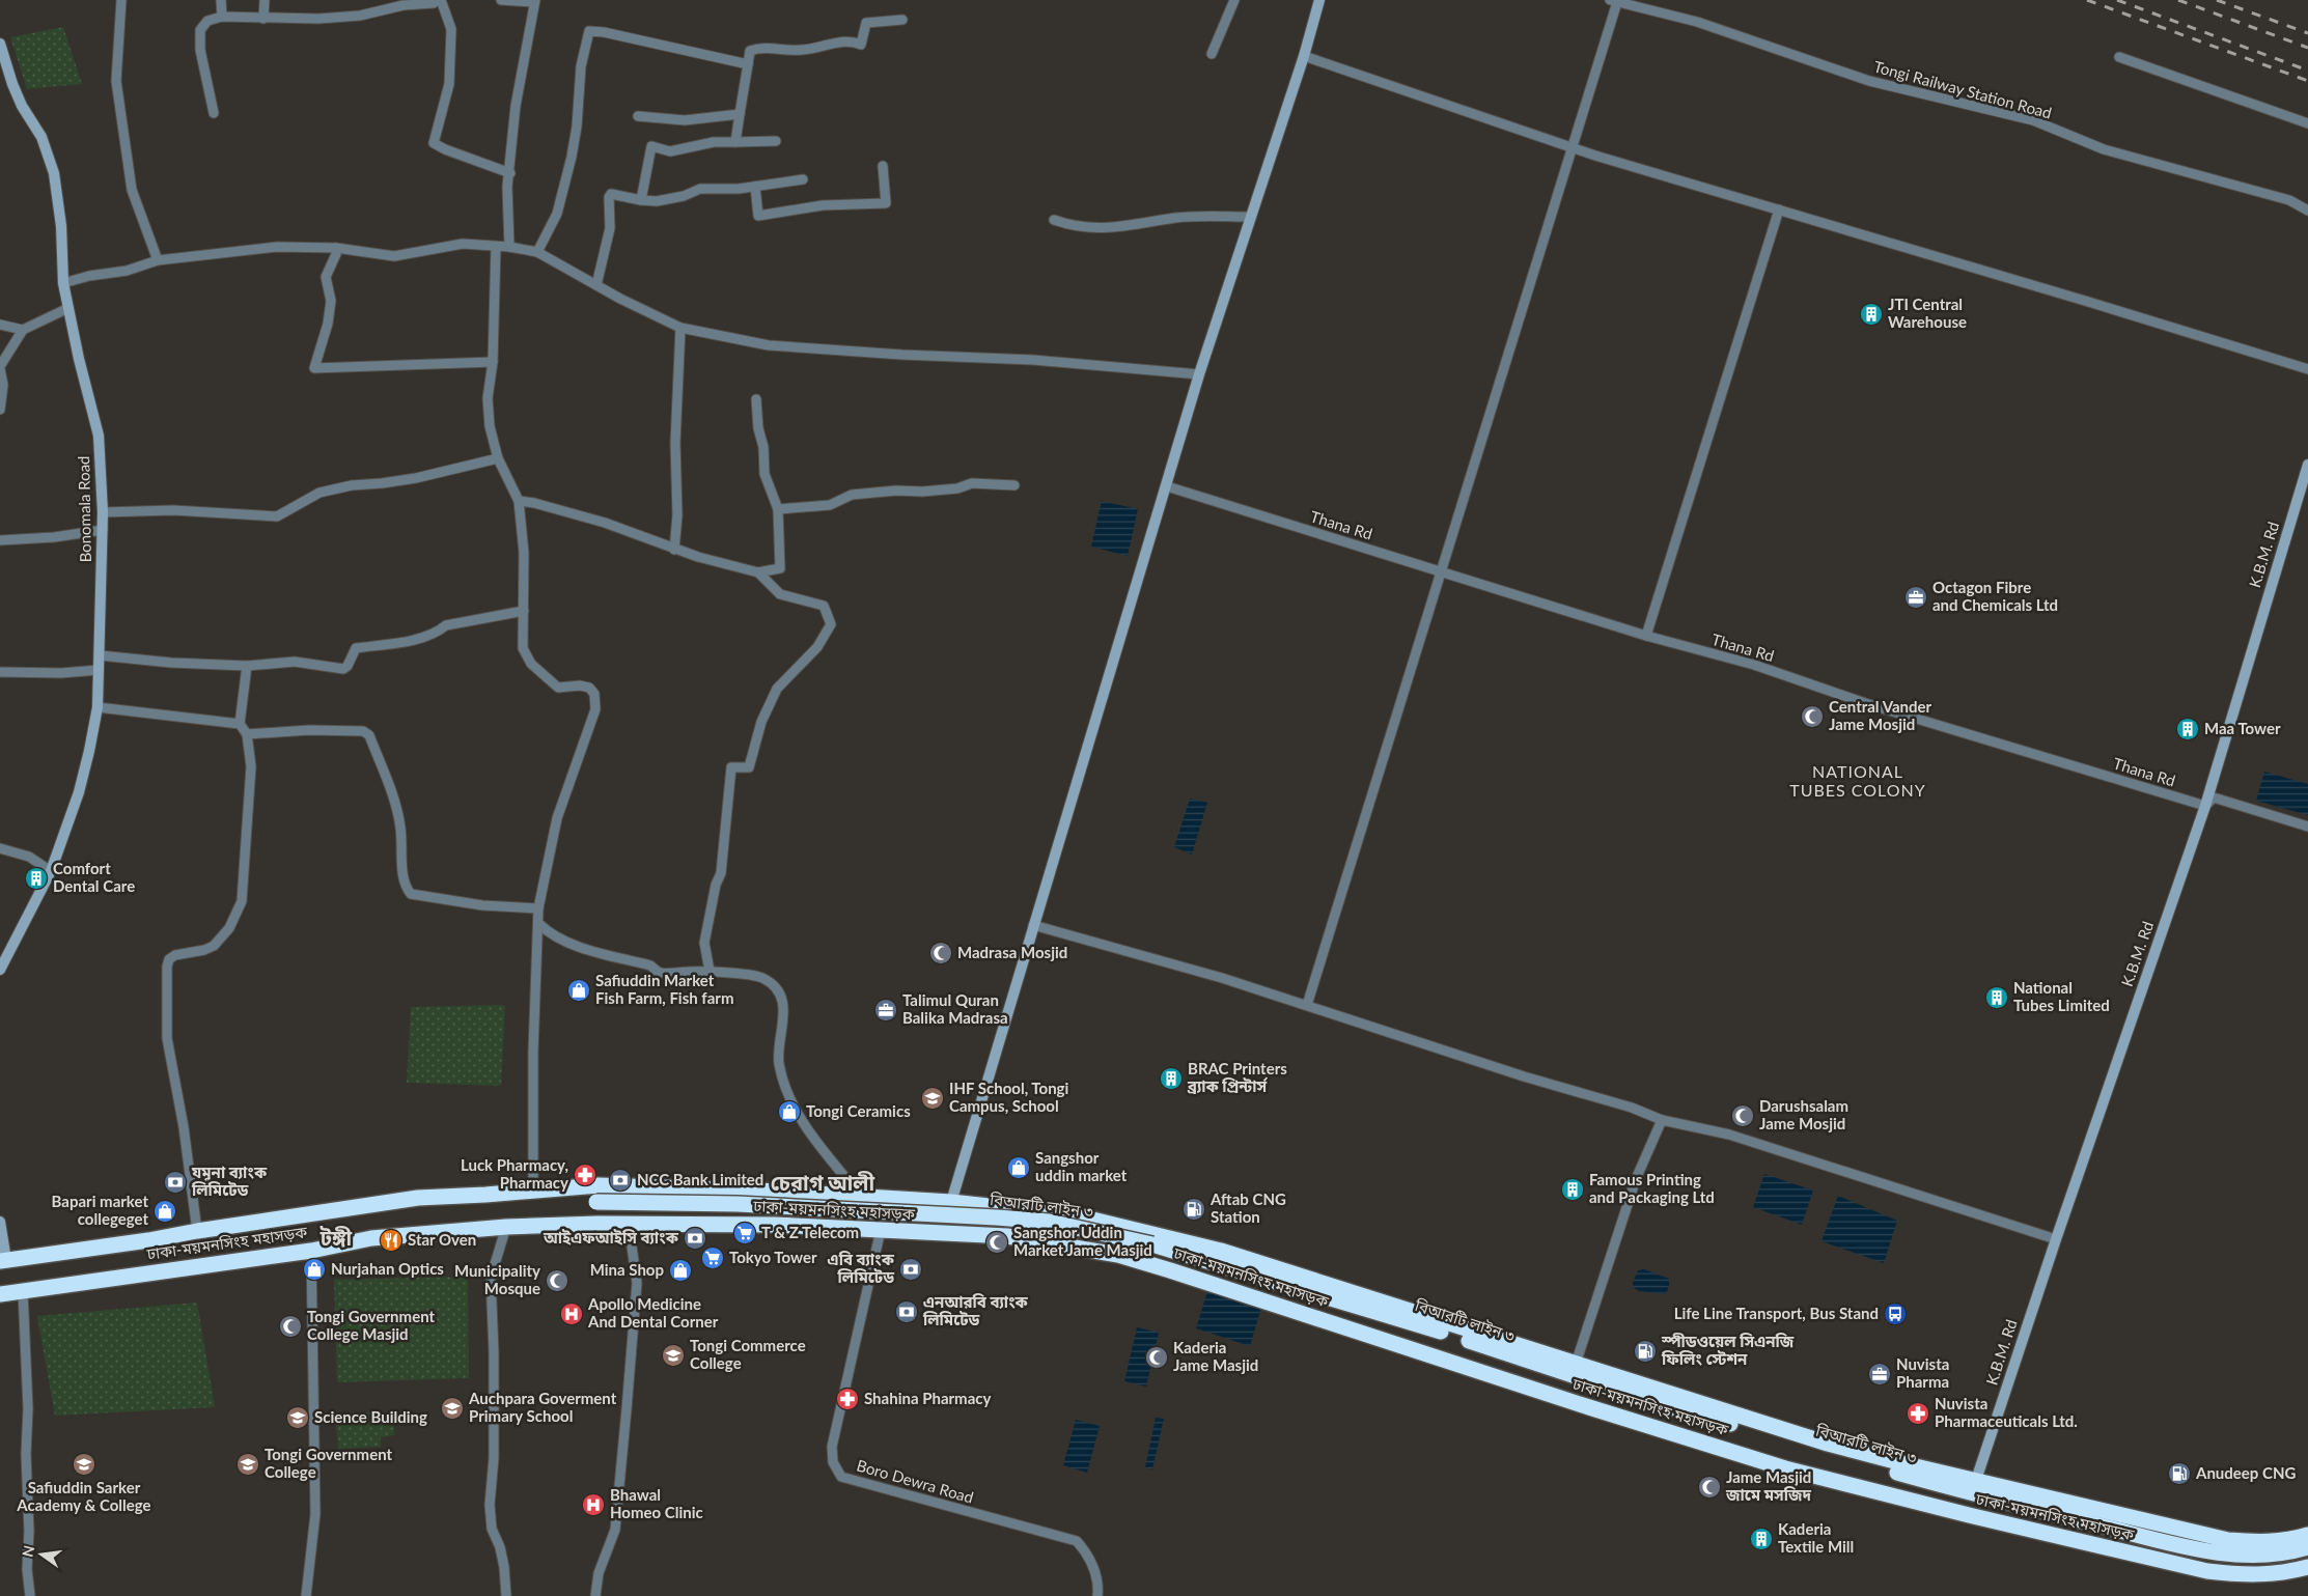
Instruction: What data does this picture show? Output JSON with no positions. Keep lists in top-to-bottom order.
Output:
{
  "streets": {
    "highway": ["বিআরটি লাইন ৩", "ঢাকা-ময়মনসিংহ মহাসড়ক"],
    "street": [
      "Tongi Railway Station Road",
      "Bonomala Road",
      "Thana Rd",
      "K.B.M. Rd",
      "Boro Dewra Road"
    ]
  },
  "crossings": [
    ["Thana Rd", "K.B.M. Rd"],
    ["K.B.M. Rd", "ঢাকা-ময়মনসিংহ মহাসড়ক"],
    ["ঢাকা-ময়মনসিংহ মহাসড়ক", "Boro Dewra Road"]
  ],
  "districts": ["NATIONAL TUBES COLONY", "চেরাগ আলী", "টঙ্গী"],
  "places": {
    "building": [
      "JTI Central Warehouse",
      "Maa Tower",
      "Comfort Dental Care",
      "National Tubes Limited",
      "BRAC Printers ব্র্যাক প্রিন্টার্স",
      "Famous Printing and Packaging Ltd",
      "Kaderia Textile Mill"
    ],
    "office": ["Octagon Fibre and Chemicals Ltd", "Talimul Quran Balika Madrasa", "Nuvista Pharma"],
    "mosque": [
      "Central Vander Jame Mosjid",
      "Madrasa Mosjid",
      "Darushsalam Jame Mosjid",
      "Sangshor Uddin Market Jame Masjid",
      "Municipality Mosque",
      "Tongi Government College Masjid",
      "Kaderia Jame Masjid",
      "Jame Masjid জামে মসজিদ"
    ],
    "shop": [
      "Safiuddin Market Fish Farm, Fish farm",
      "Tongi Ceramics",
      "Sangshor uddin market",
      "Bapari market collegeget",
      "Nurjahan Optics",
      "Mina Shop"
    ],
    "school or university": [
      "IHF School, Tongi Campus, School",
      "Tongi Commerce College",
      "Auchpara Goverment Primary School",
      "Science Building",
      "Safiuddin Sarker Academy & College",
      "Tongi Government College"
    ],
    "pharmacy": ["Luck Pharmacy, Pharmacy", "Shahina Pharmacy", "Nuvista Pharmaceuticals Ltd."],
    "bank": [
      "NCC Bank Limited",
      "যমুনা ব্যাংক লিমিটেড",
      "আইএফআইসি ব্যাংক",
      "এবি ব্যাংক লিমিটেড",
      "এনআরবি ব্যাংক লিমিটেড"
    ],
    "fuel station": ["Aftab CNG Station", "স্পীডওয়েল সিএনজি ফিলিং স্টেশন", "Anudeep CNG"],
    "supermarket": ["T & Z Telecom", "Tokyo Tower"],
    "restaurant": ["Star Oven"],
    "hospital": ["Apollo Medicine And Dental Corner", "Bhawal Homeo Clinic"],
    "bus stop": ["Life Line Transport, Bus Stand"]
  },
  "north": "left"
}
